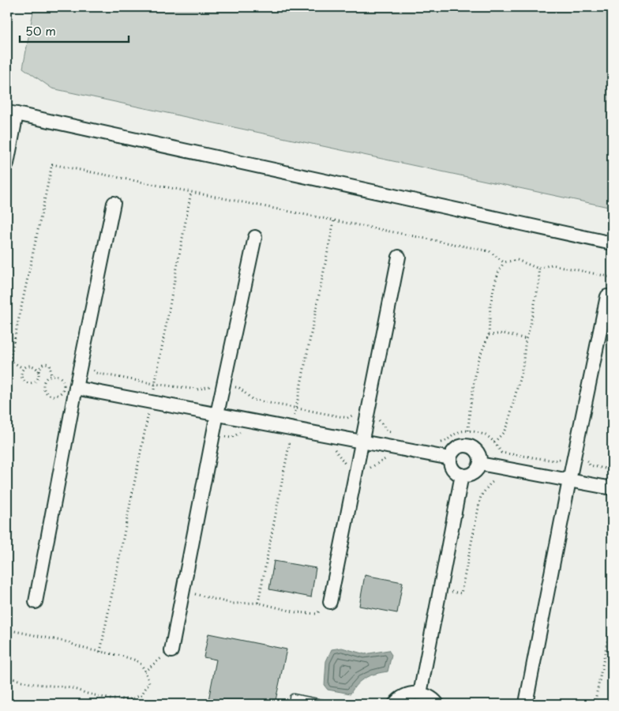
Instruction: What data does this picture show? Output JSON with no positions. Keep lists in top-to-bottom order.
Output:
{
  "scale_bar": "50 m"
}
